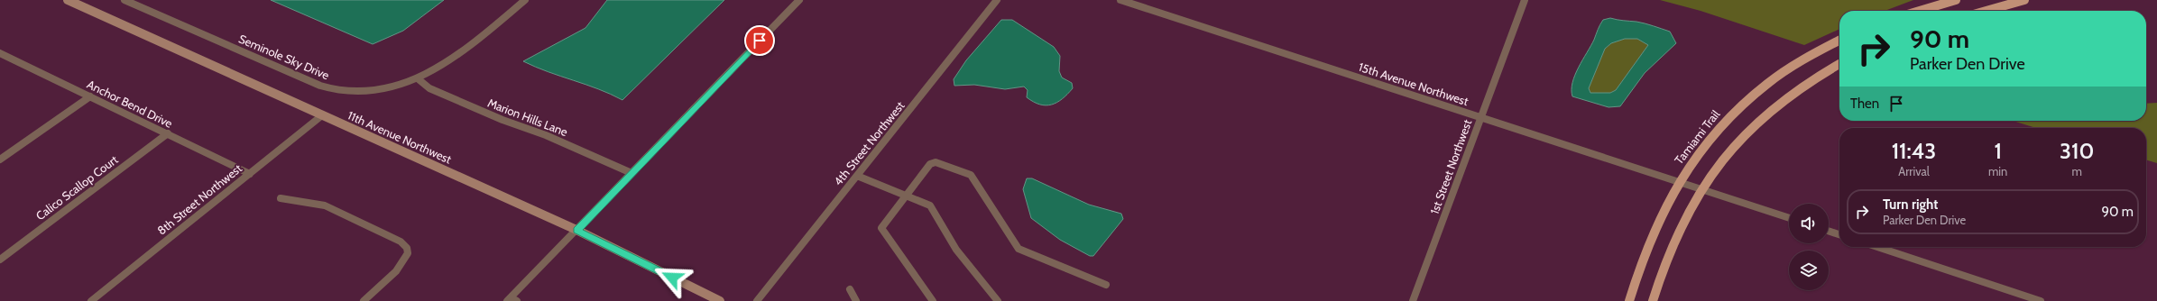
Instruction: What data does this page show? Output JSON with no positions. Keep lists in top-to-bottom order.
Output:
{
  "streets": {
    "main road": ["Tamiami Trail"],
    "street": [
      "Seminole Sky Drive",
      "15th Avenue Northwest",
      "Anchor Bend Drive",
      "Marion Hills Lane",
      "11th Avenue Northwest",
      "4th Street Northwest",
      "1st Street Northwest",
      "Calico Scallop Court",
      "8th Street Northwest"
    ]
  },
  "crossings": [
    ["Seminole Sky Drive", "Marion Hills Lane"],
    ["15th Avenue Northwest", "Tamiami Trail"],
    ["15th Avenue Northwest", "1st Street Northwest"],
    ["Anchor Bend Drive", "Calico Scallop Court"],
    ["Anchor Bend Drive", "8th Street Northwest"],
    ["11th Avenue Northwest", "8th Street Northwest"]
  ],
  "page": {
    "turn": ["90 m", "Parker Den Drive"],
    "then": "Then",
    "eta": [
      "11:43",
      "Arrival",
      "1",
      "min",
      "310",
      "m"
    ],
    "list": [
      {
        "name": "Turn right",
        "note": "Parker Den Drive",
        "value": "90 m"
      }
    ]
  }
}
